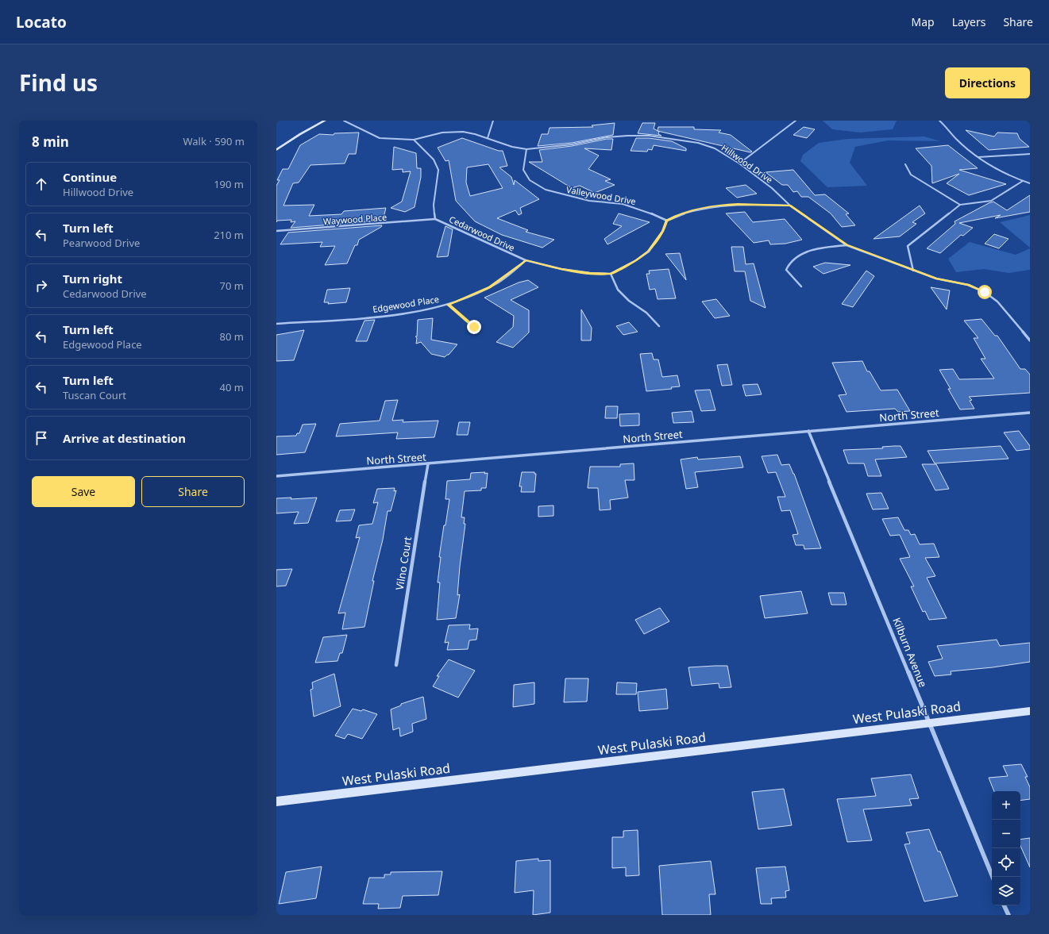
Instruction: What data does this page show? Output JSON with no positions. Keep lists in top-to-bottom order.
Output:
{
  "streets": {
    "main road": ["West Pulaski Road"],
    "street": [
      "Hillwood Drive",
      "Valleywood Drive",
      "Waywood Place",
      "Cedarwood Drive",
      "Edgewood Place",
      "North Street",
      "Vilno Court",
      "Kilburn Avenue"
    ]
  },
  "crossings": [
    ["Hillwood Drive", "Valleywood Drive"],
    ["Hillwood Drive", "Cedarwood Drive"],
    ["Waywood Place", "Cedarwood Drive"],
    ["Cedarwood Drive", "Edgewood Place"],
    ["North Street", "Vilno Court"],
    ["North Street", "Kilburn Avenue"],
    ["Kilburn Avenue", "West Pulaski Road"]
  ],
  "page": {
    "header": "Locato",
    "nav": ["Map", "Layers", "Share"],
    "title": "Find us",
    "buttons": [
      "Directions",
      ["Save", "Share"]
    ],
    "heading": ["8 min", "Walk · 590 m"],
    "list": [
      ["Continue", "Hillwood Drive", "190 m"],
      ["Turn left", "Pearwood Drive", "210 m"],
      ["Turn right", "Cedarwood Drive", "70 m"],
      ["Turn left", "Edgewood Place", "80 m"],
      ["Turn left", "Tuscan Court", "40 m"],
      "Arrive at destination"
    ],
    "map_buttons": ["+", "−"]
  }
}
